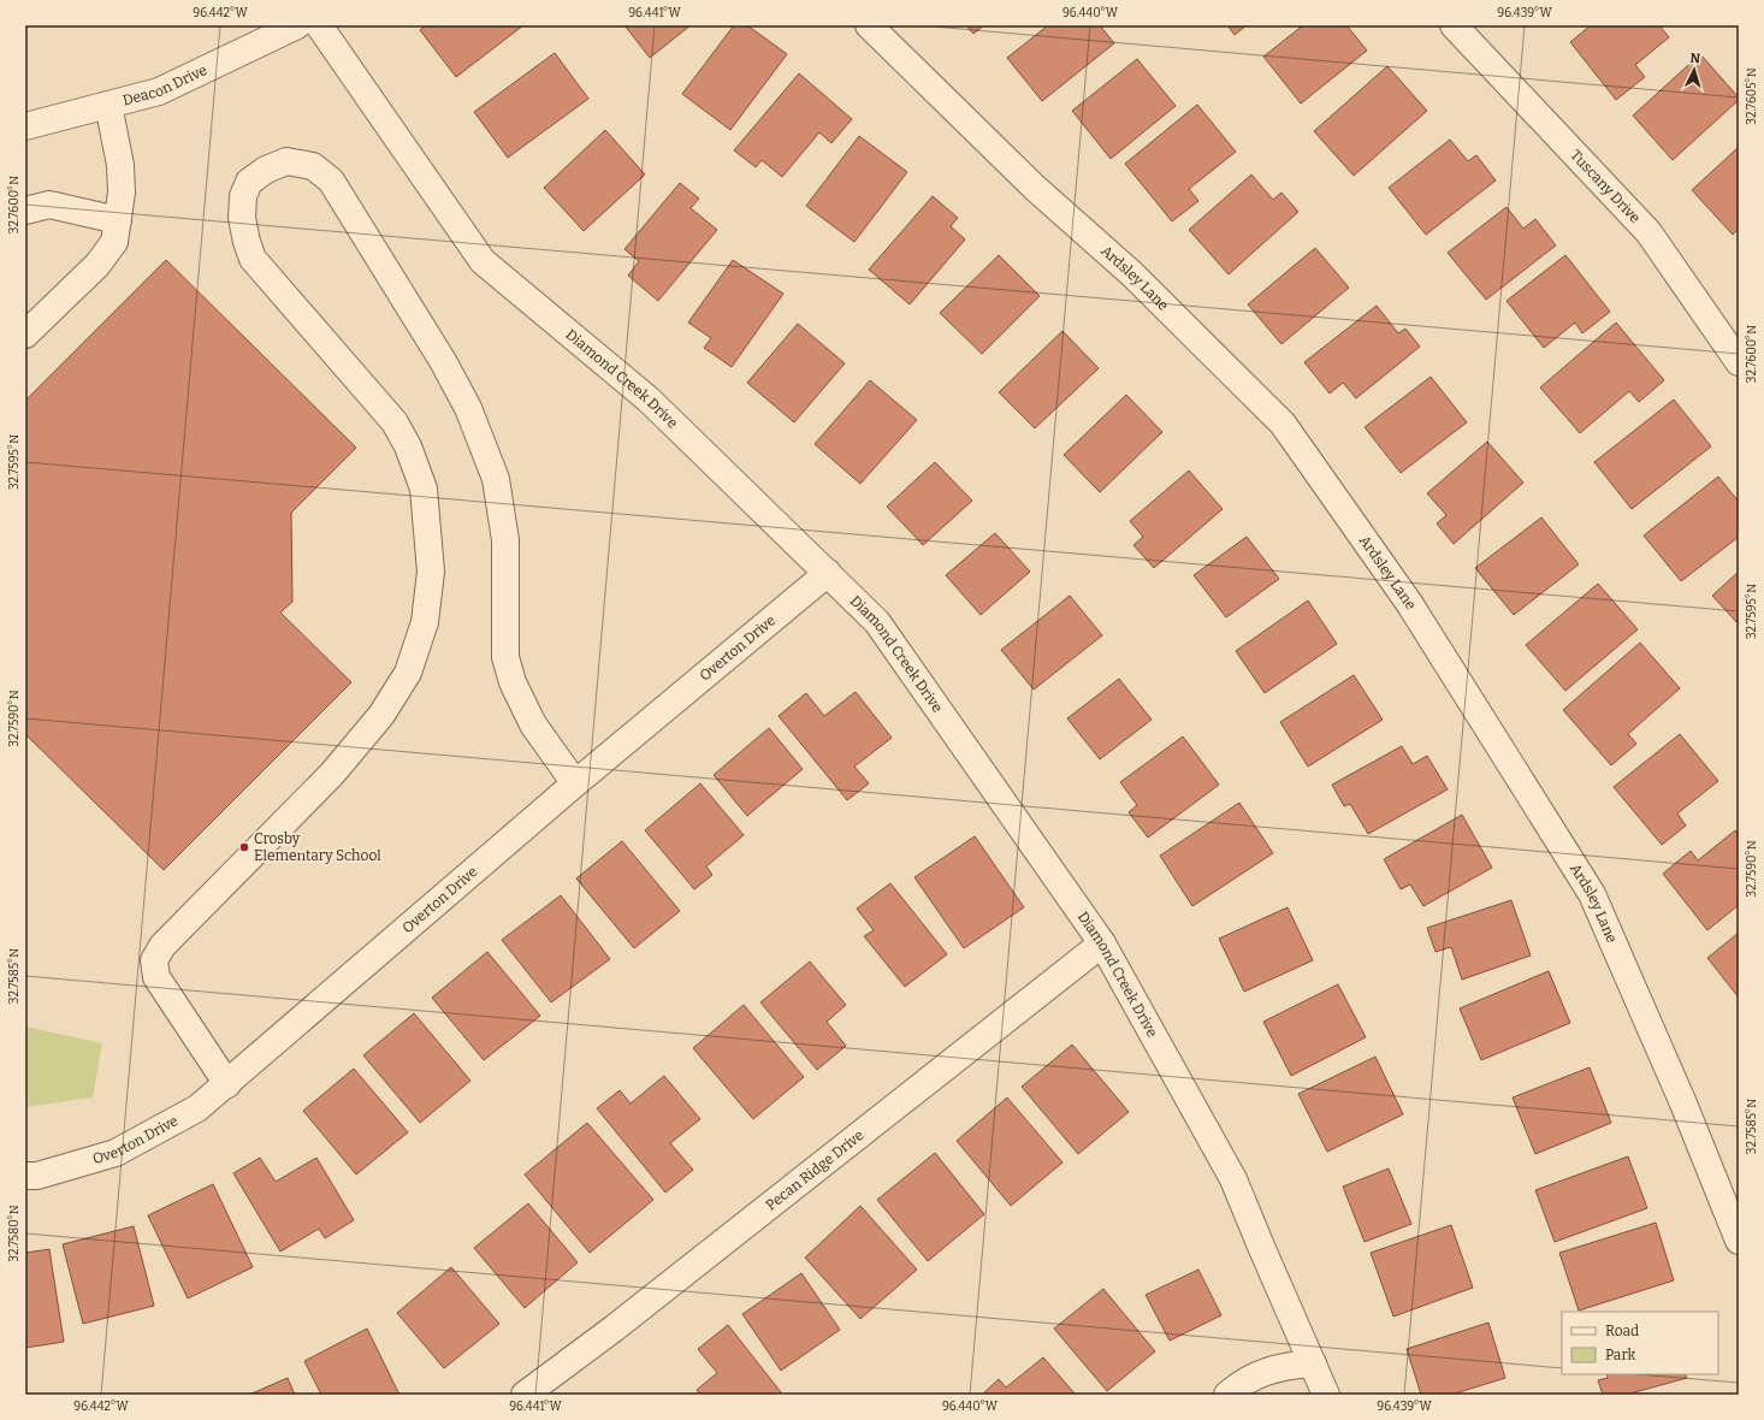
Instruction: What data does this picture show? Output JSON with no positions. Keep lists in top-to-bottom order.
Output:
{
  "streets": {
    "street": [
      "Deacon Drive",
      "Tuscany Drive",
      "Ardsley Lane",
      "Diamond Creek Drive",
      "Overton Drive",
      "Pecan Ridge Drive"
    ]
  },
  "crossings": [
    ["Diamond Creek Drive", "Overton Drive"],
    ["Diamond Creek Drive", "Pecan Ridge Drive"]
  ],
  "places": ["Crosby Elementary School"],
  "legend": ["Road", "Park"],
  "north": "top",
  "coordinates": [
    "96.442°W",
    "96.441°W",
    "96.440°W",
    "96.439°W",
    "32.7605°N",
    "32.7600°N",
    "32.7595°N",
    "32.7590°N",
    "32.7585°N",
    "32.7580°N"
  ]
}
